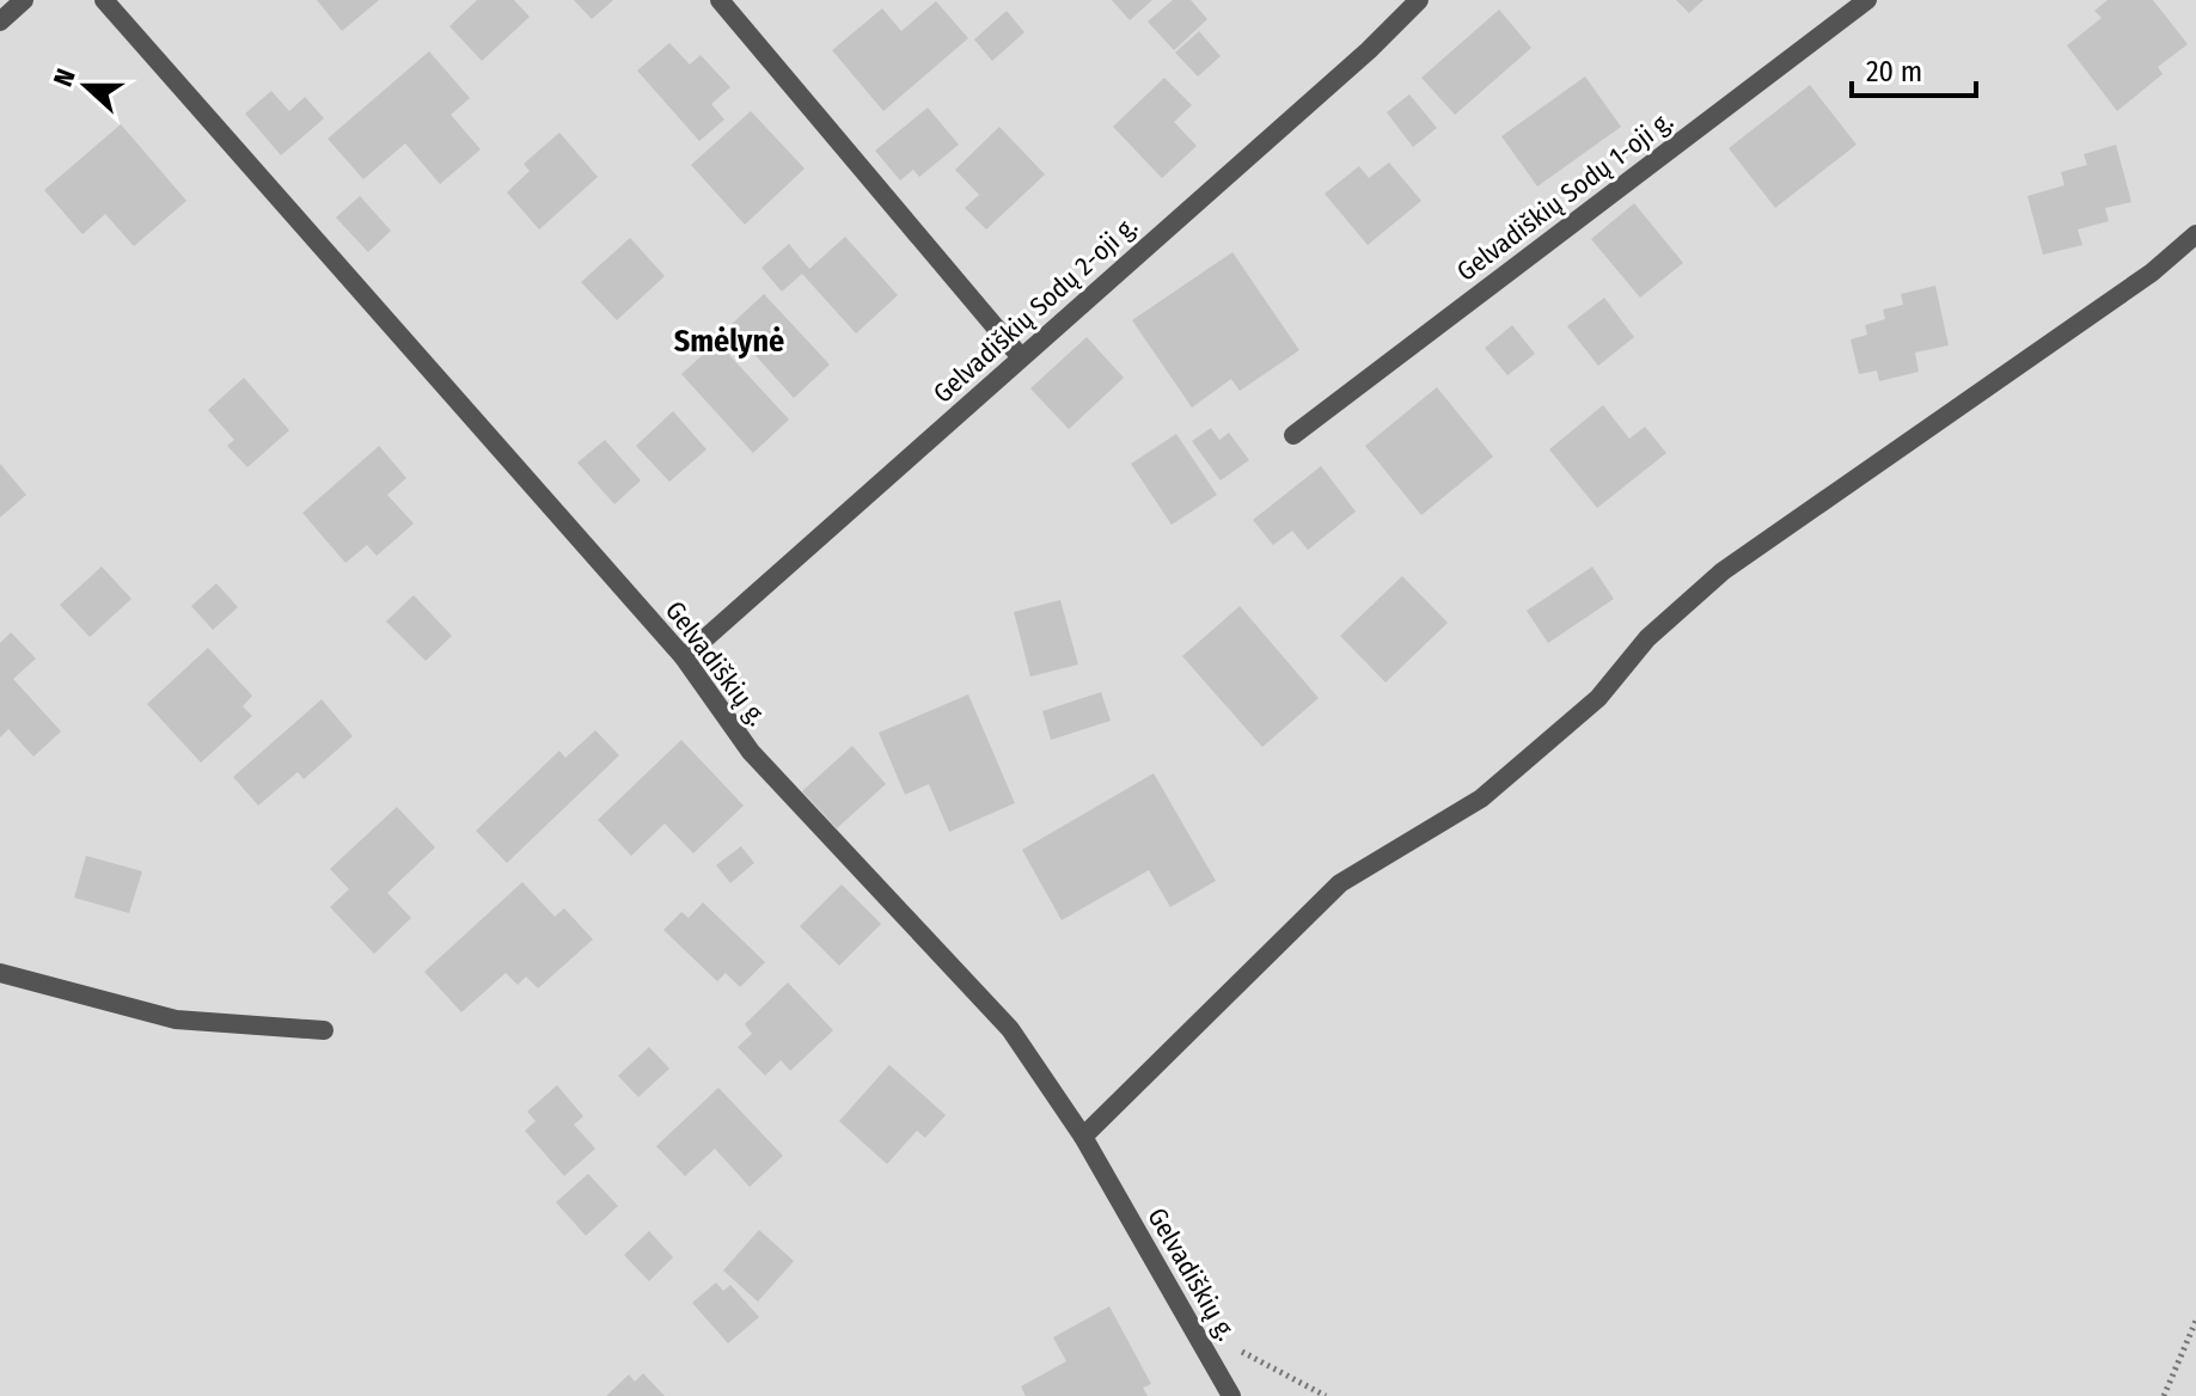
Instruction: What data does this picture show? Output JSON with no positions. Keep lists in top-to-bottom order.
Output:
{
  "streets": {
    "street": ["Gelvadiškių Sodų 1-oji g.", "Gelvadiškių Sodų 2-oji g.", "Gelvadiškių g."]
  },
  "crossings": [
    ["Gelvadiškių Sodų 2-oji g.", "Gelvadiškių g."]
  ],
  "districts": ["Smėlynė"],
  "scale_bar": "20 m",
  "north": "left"
}
